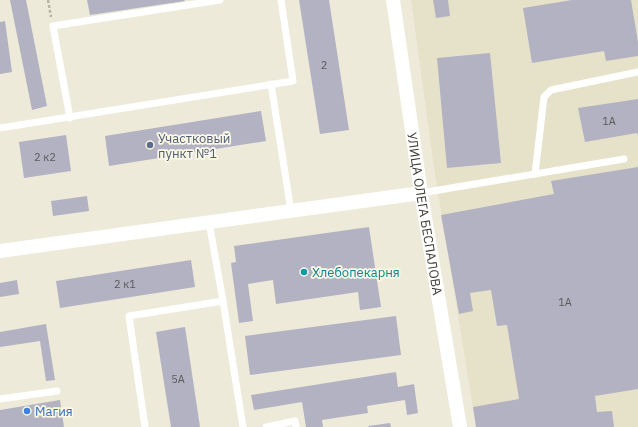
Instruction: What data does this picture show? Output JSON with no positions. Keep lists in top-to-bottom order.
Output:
{
  "streets": {
    "street": ["УЛИЦА ОЛЕГА БЕСПАЛОВА"]
  },
  "places": ["Участковый пункт №1", "Хлебопекарня", "Магия"],
  "house_numbers": [
    "2",
    "1А",
    "2 к2",
    "2 к1",
    "1А",
    "5А"
  ]
}
